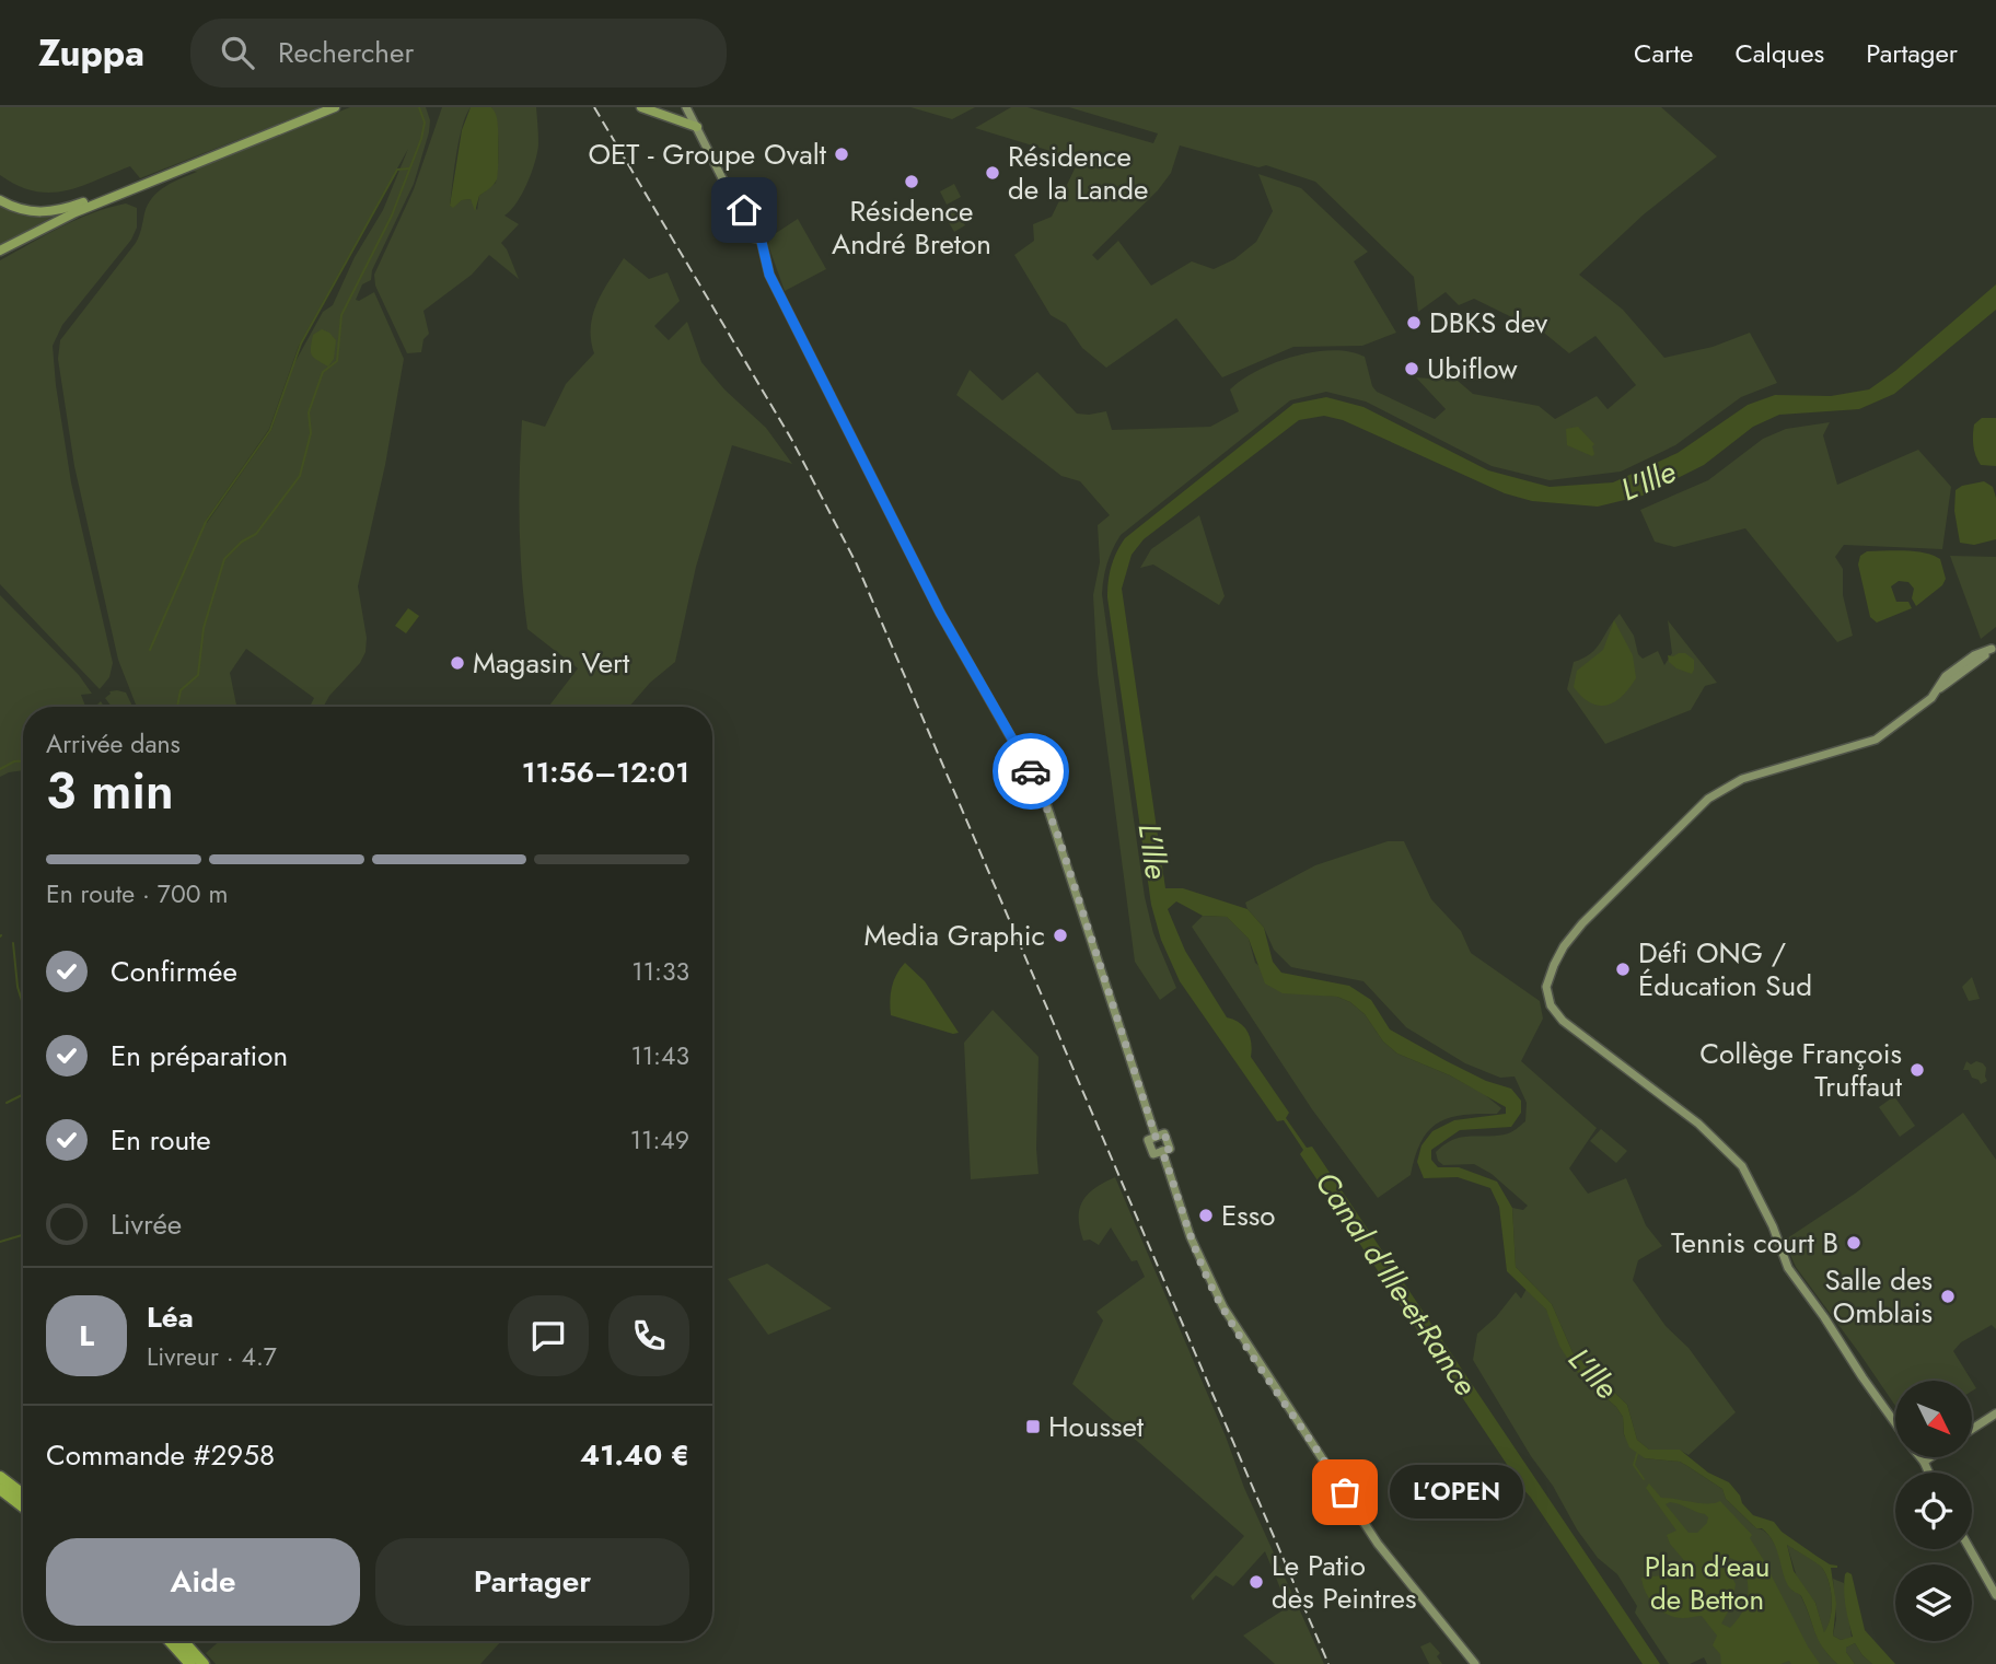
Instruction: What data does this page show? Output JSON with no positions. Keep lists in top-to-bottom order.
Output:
{
  "water": ["L'Ille", "Canal d'Ille-et-Rance"],
  "parks": ["Plan d'eau de Betton"],
  "places": {
    "other": [
      "OET - Groupe Ovalt",
      "Résidence de la Lande",
      "Résidence André Breton",
      "DBKS dev",
      "Ubiflow",
      "Magasin Vert",
      "Media Graphic",
      "Défi ONG / Éducation Sud",
      "Collège François Truffaut",
      "Esso",
      "Tennis court B",
      "Salle des Omblais",
      "L’OPEN",
      "Le Patio des Peintres"
    ],
    "transit": ["Housset"]
  },
  "north": "bottom right",
  "page": {
    "header": "Zuppa",
    "search": "Rechercher",
    "nav": ["Carte", "Calques", "Partager"],
    "heading": ["3 min", "Arrivée dans", "11:56–12:01"],
    "panel": [
      "Léa",
      "Livreur · 4.7",
      "Commande #2958",
      "41.40 €"
    ],
    "bar": "En route · 700 m",
    "list": [
      ["Confirmée", "11:33"],
      ["En préparation", "11:43"],
      ["En route", "11:49"],
      "Livrée"
    ],
    "round": "L",
    "bubble": "L’OPEN",
    "buttons": ["Aide", "Partager"]
  }
}
